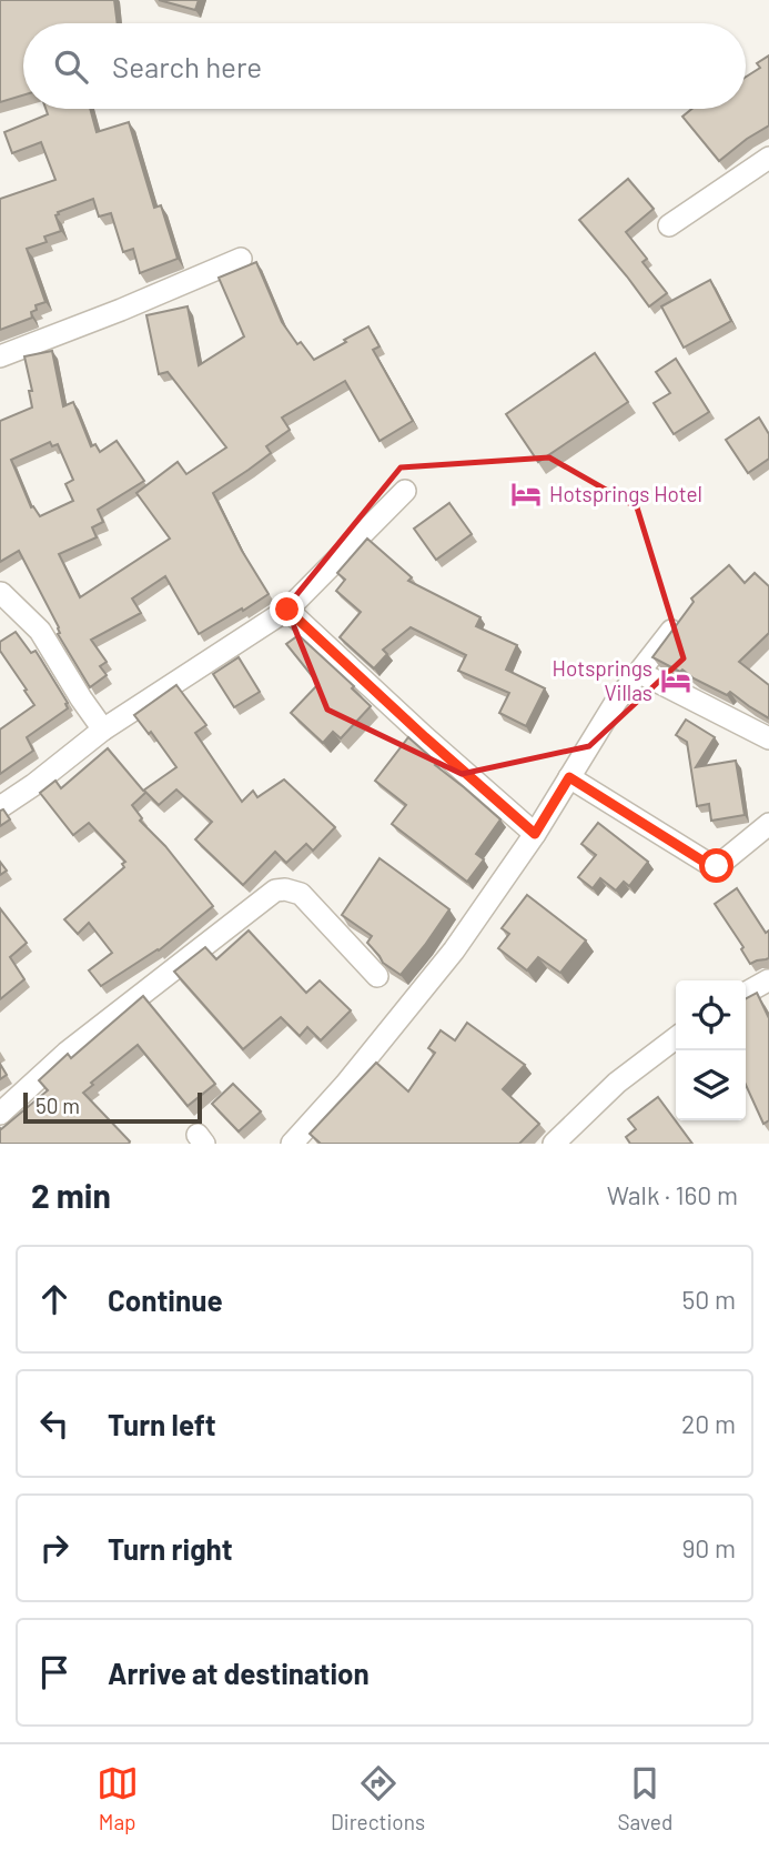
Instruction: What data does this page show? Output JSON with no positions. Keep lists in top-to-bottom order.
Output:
{
  "places": {
    "hotel": ["Hotsprings Hotel", "Hotsprings Villas"]
  },
  "scale_bar": "50 m",
  "page": {
    "search": "Search here",
    "scale": "50 m",
    "heading": ["2 min", "Walk · 160 m"],
    "list": [
      ["Continue", "50 m"],
      ["Turn left", "20 m"],
      ["Turn right", "90 m"],
      "Arrive at destination"
    ],
    "nav": ["Map", "Directions", "Saved"]
  }
}
